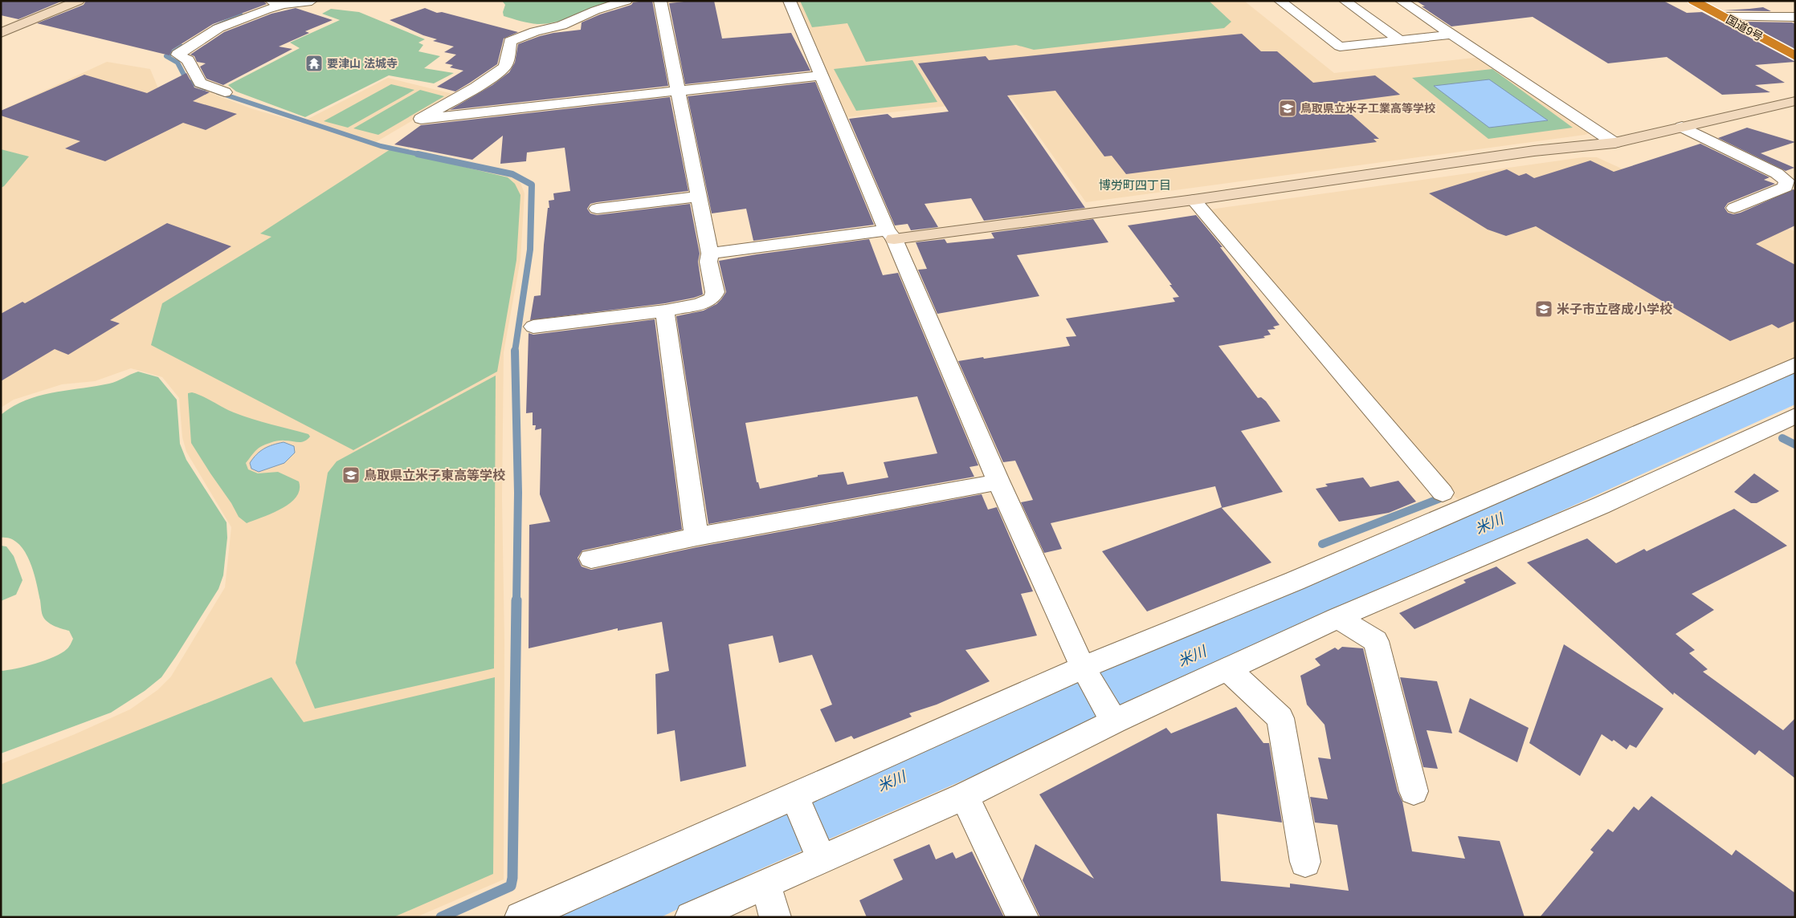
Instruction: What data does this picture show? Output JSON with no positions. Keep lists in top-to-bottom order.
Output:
{
  "streets": {
    "highway": ["国道9号"]
  },
  "districts": ["博労町四丁目"],
  "water": ["米川"],
  "places": {
    "temple": ["要津山 法城寺"],
    "school or university": ["鳥取県立米子工業高等学校", "米子市立啓成小学校", "鳥取県立米子東高等学校"]
  }
}
